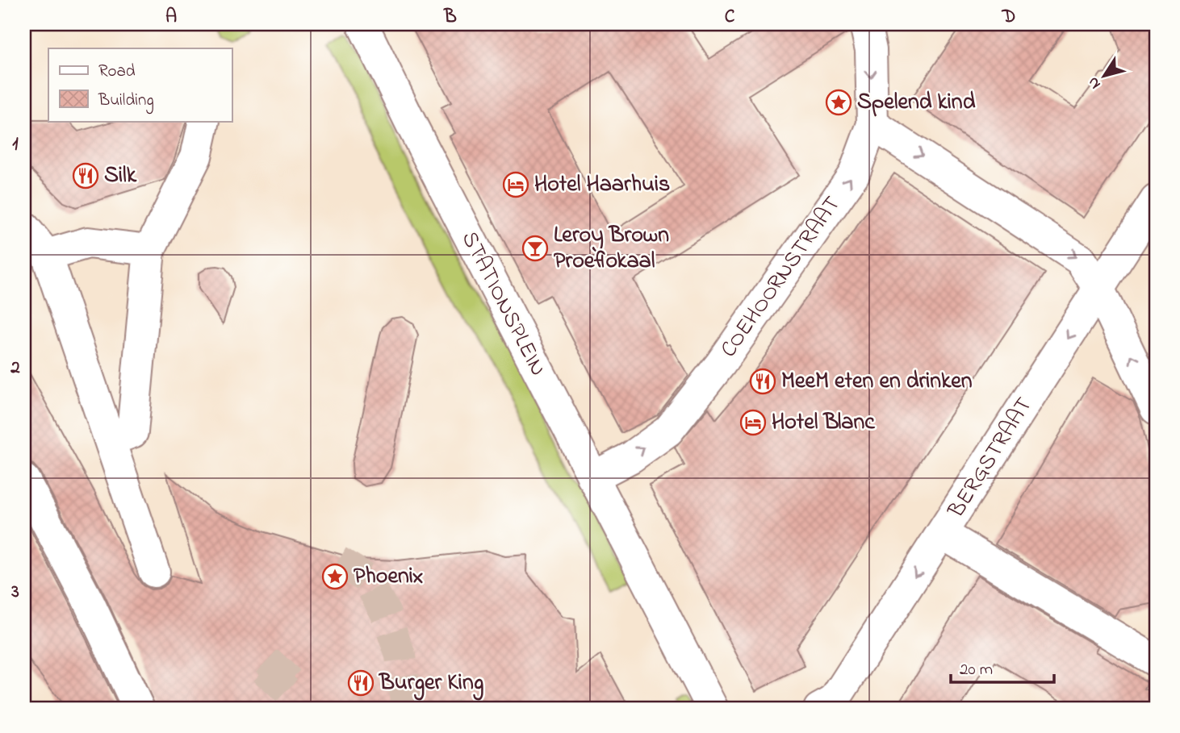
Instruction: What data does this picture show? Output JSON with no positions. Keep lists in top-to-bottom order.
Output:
{
  "streets": {
    "street": ["COEHOORNSTRAAT", "STATIONSPLEIN", "BERGSTRAAT"]
  },
  "crossings": [
    ["COEHOORNSTRAAT", "STATIONSPLEIN"]
  ],
  "one_way": ["BERGSTRAAT"],
  "places": {
    "place": ["Spelend kind", "Phoenix"],
    "restaurant": ["Silk", "MeeM eten en drinken", "Burger King"],
    "hotel": ["Hotel Haarhuis", "Hotel Blanc"],
    "bar": ["Leroy Brown Proeflokaal"]
  },
  "legend": ["Road", "Building"],
  "scale_bar": "20 m",
  "north": "bottom left",
  "grid": {
    "columns": [
      "A",
      "B",
      "C",
      "D"
    ],
    "rows": ["1", "2", "3"]
  }
}
